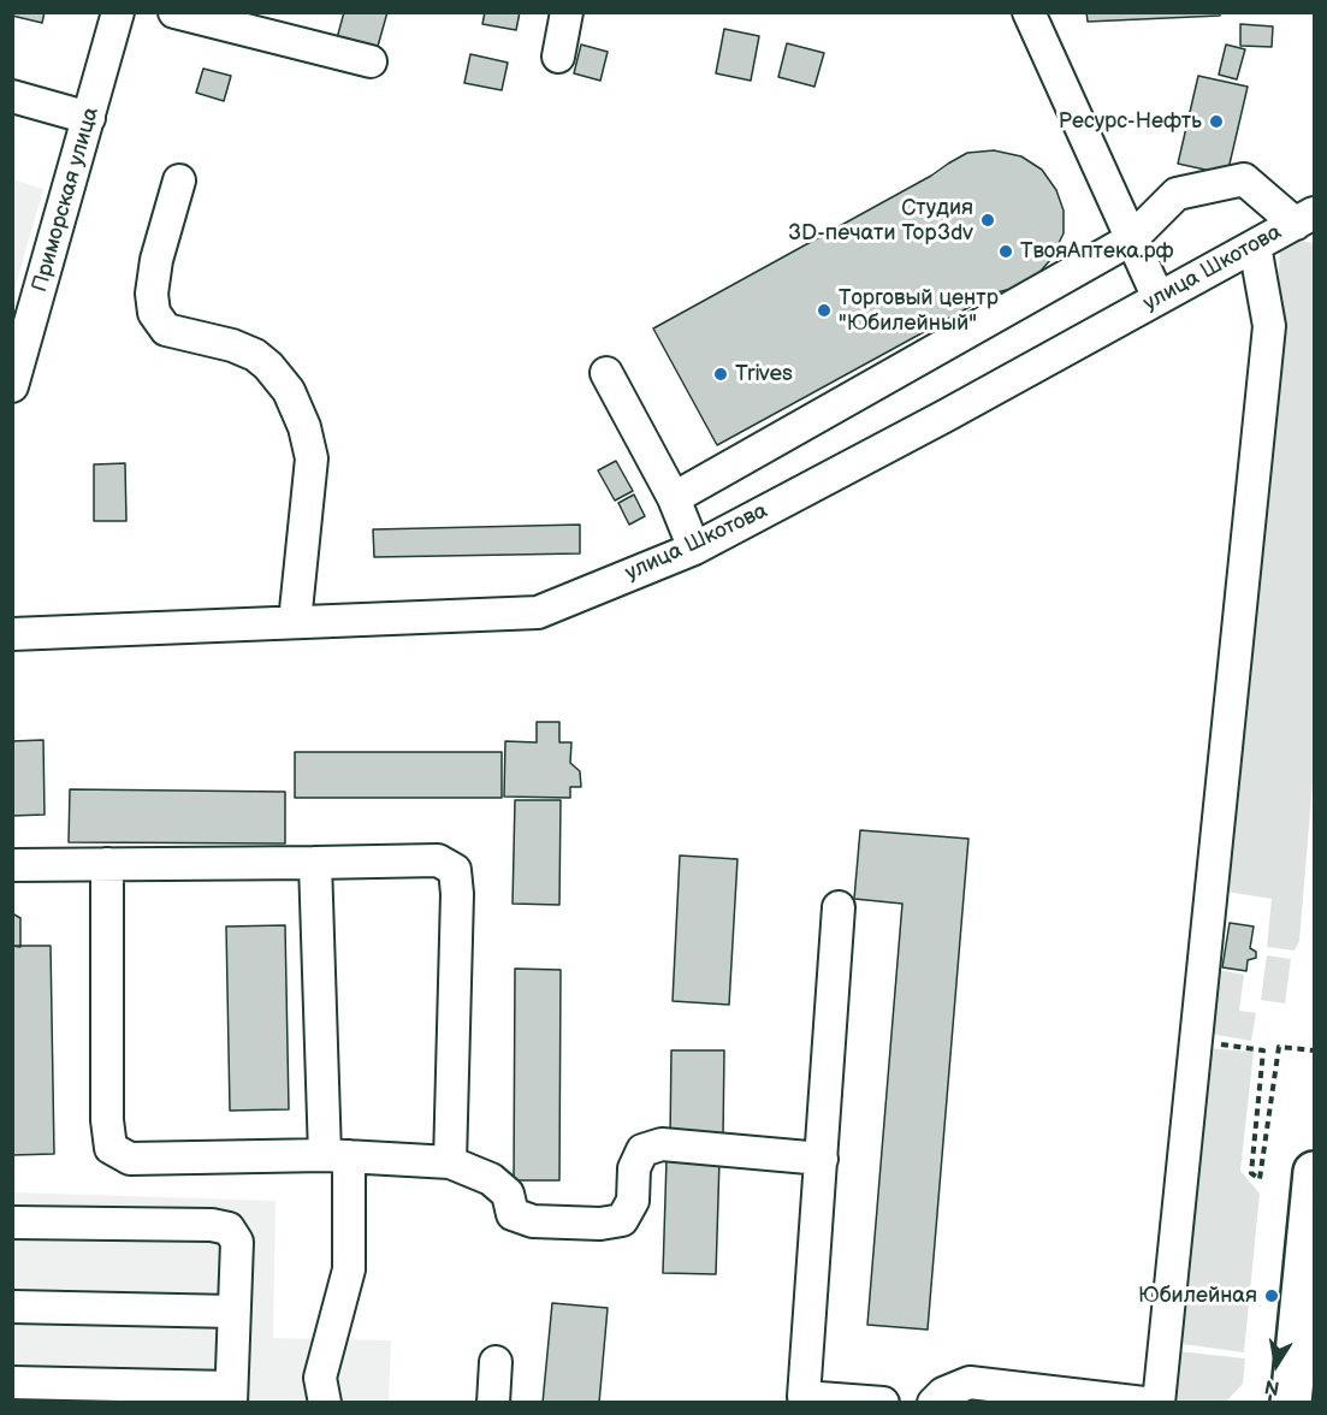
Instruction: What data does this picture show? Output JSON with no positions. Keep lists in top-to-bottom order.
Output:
{
  "streets": {
    "street": ["Приморская улица", "улица Шкотова"]
  },
  "places": [
    "Ресурс-Нефть",
    "Студия 3D-печати Top3dv",
    "ТвояАптека.рф",
    "Торговый центр \"Юбилейный\"",
    "Trives",
    "Юбилейная"
  ],
  "north": "bottom"
}
